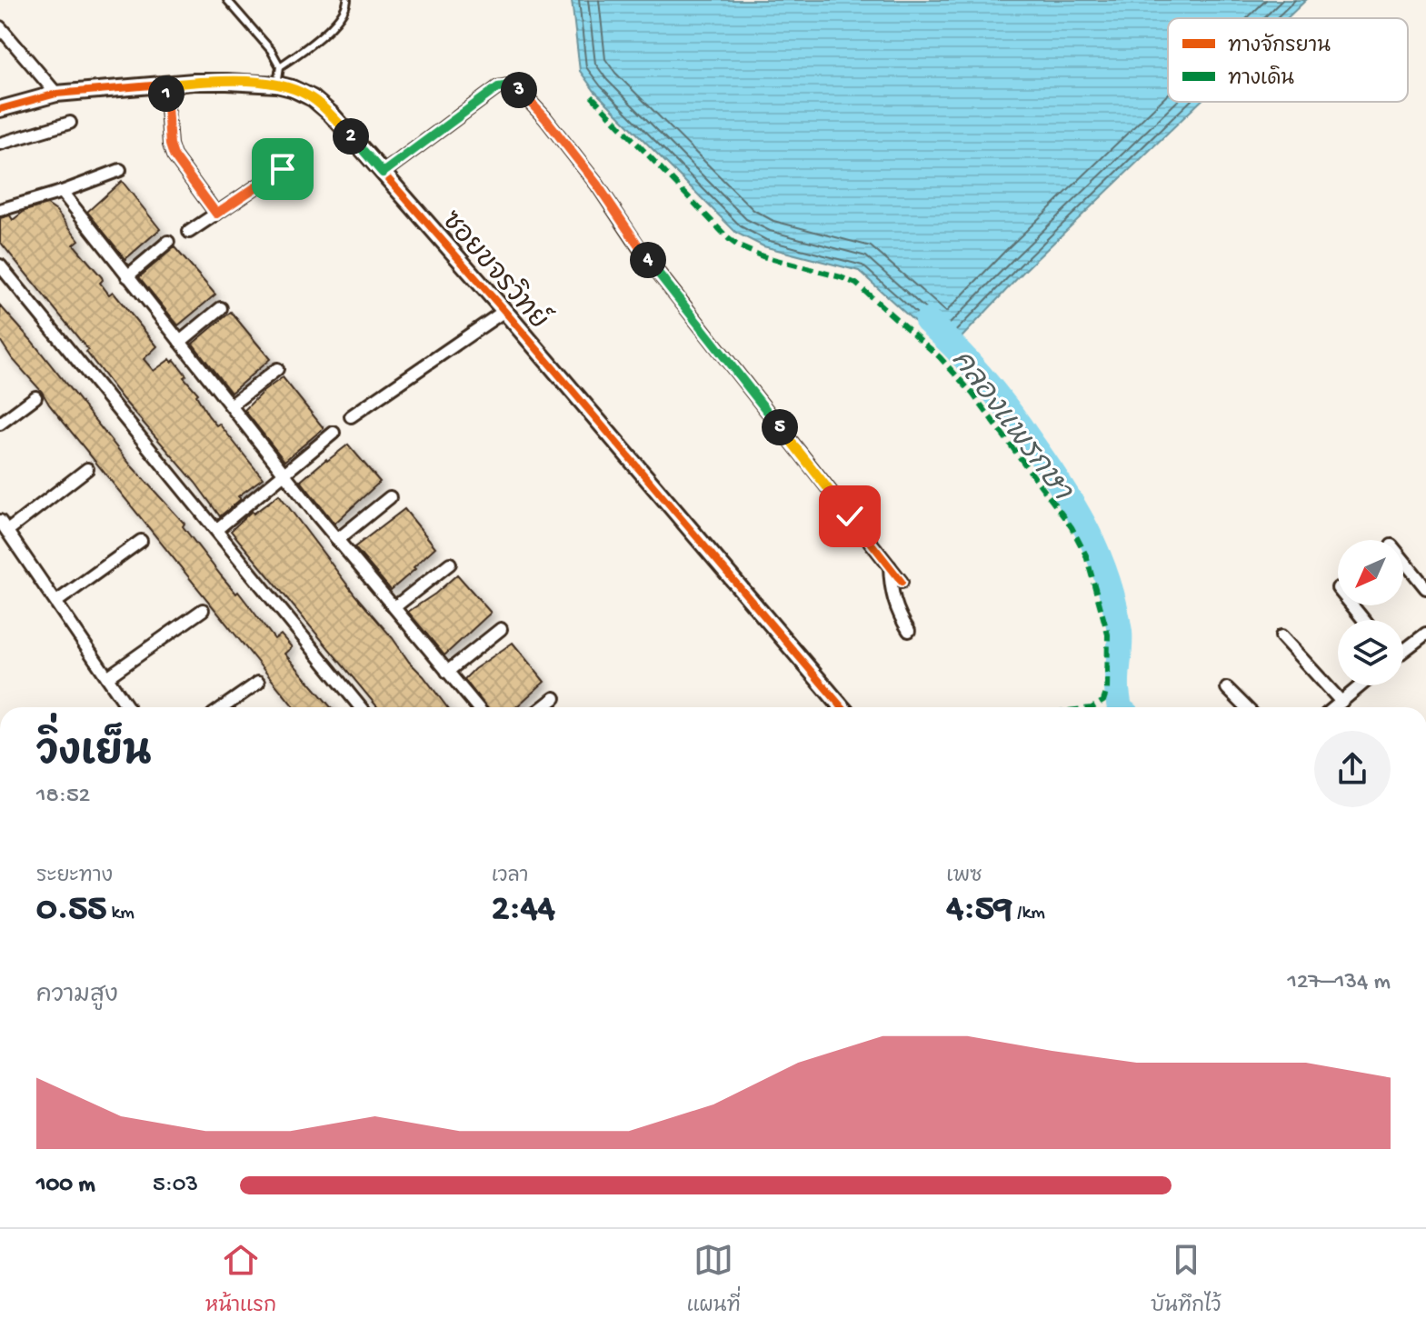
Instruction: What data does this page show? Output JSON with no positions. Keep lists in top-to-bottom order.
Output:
{
  "streets": {
    "street": ["ซอยขจรวิทย์"]
  },
  "water": ["คลองแพรกษา"],
  "legend": ["ทางจักรยาน", "ทางเดิน"],
  "north": "bottom left",
  "page": {
    "pins": [
      "3",
      "1",
      "2",
      "4",
      "5"
    ],
    "heading": ["วิ่งเย็น", "18:52"],
    "stats": [
      ["ระยะทาง", "0.55 km"],
      ["เวลา", "2:44"],
      ["เพซ", "4:59 /km"]
    ],
    "chart": ["ความสูง", "127–134 m"],
    "list": [
      {
        "name": "100 m",
        "note": "5:03"
      }
    ],
    "tabs": ["หน้าแรก", "แผนที่", "บันทึกไว้"]
  }
}
